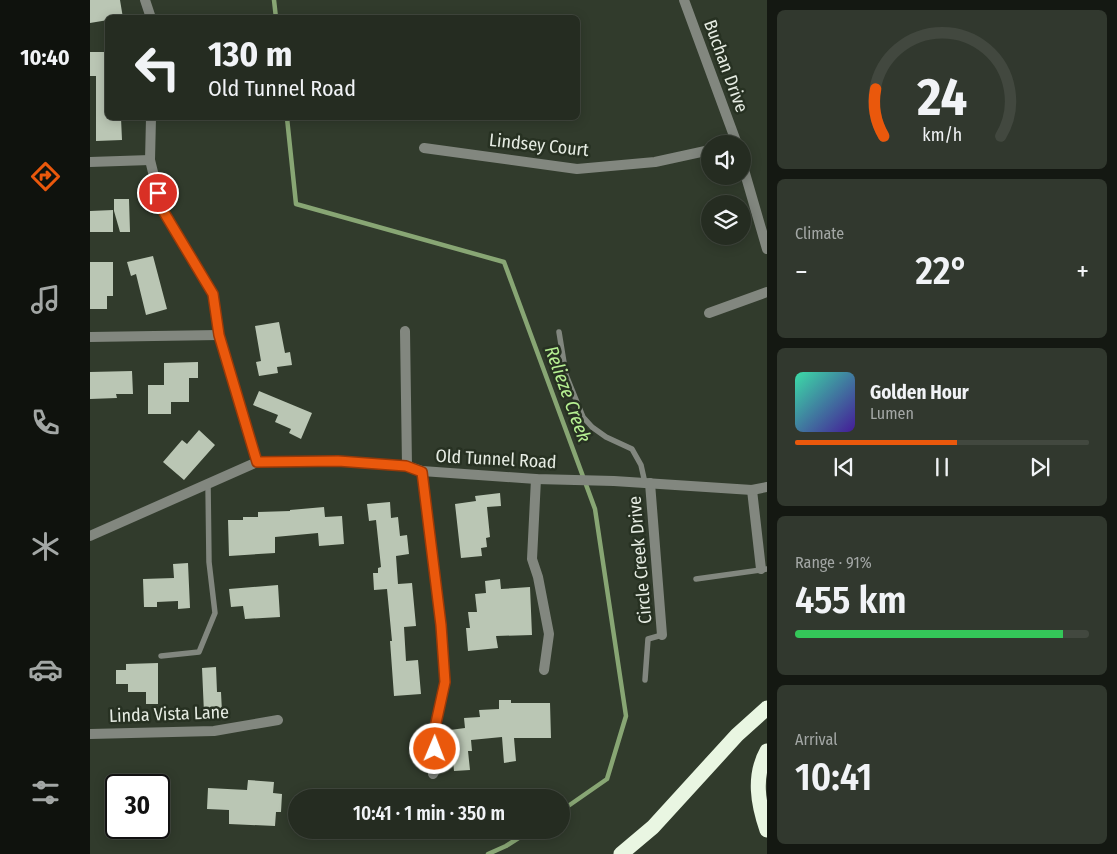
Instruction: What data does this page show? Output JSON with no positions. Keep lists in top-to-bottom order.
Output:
{
  "streets": {
    "street": [
      "Buchan Drive",
      "Lindsey Court",
      "Old Tunnel Road",
      "Circle Creek Drive",
      "Linda Vista Lane"
    ]
  },
  "crossings": [
    ["Old Tunnel Road", "Circle Creek Drive"]
  ],
  "water": ["Relieze Creek"],
  "page": {
    "tabs": "10:40",
    "turn": ["130 m", "Old Tunnel Road"],
    "tile": [
      "Climate",
      ["Range · 91%", "455 km"],
      ["Arrival", "10:41"]
    ],
    "heat": ["−", "22°", "+"],
    "song": ["Golden Hour", "Lumen"],
    "limit": "30",
    "trip": "10:41 · 1 min · 350 m",
    "gauge": ["24", "km/h"]
  }
}
